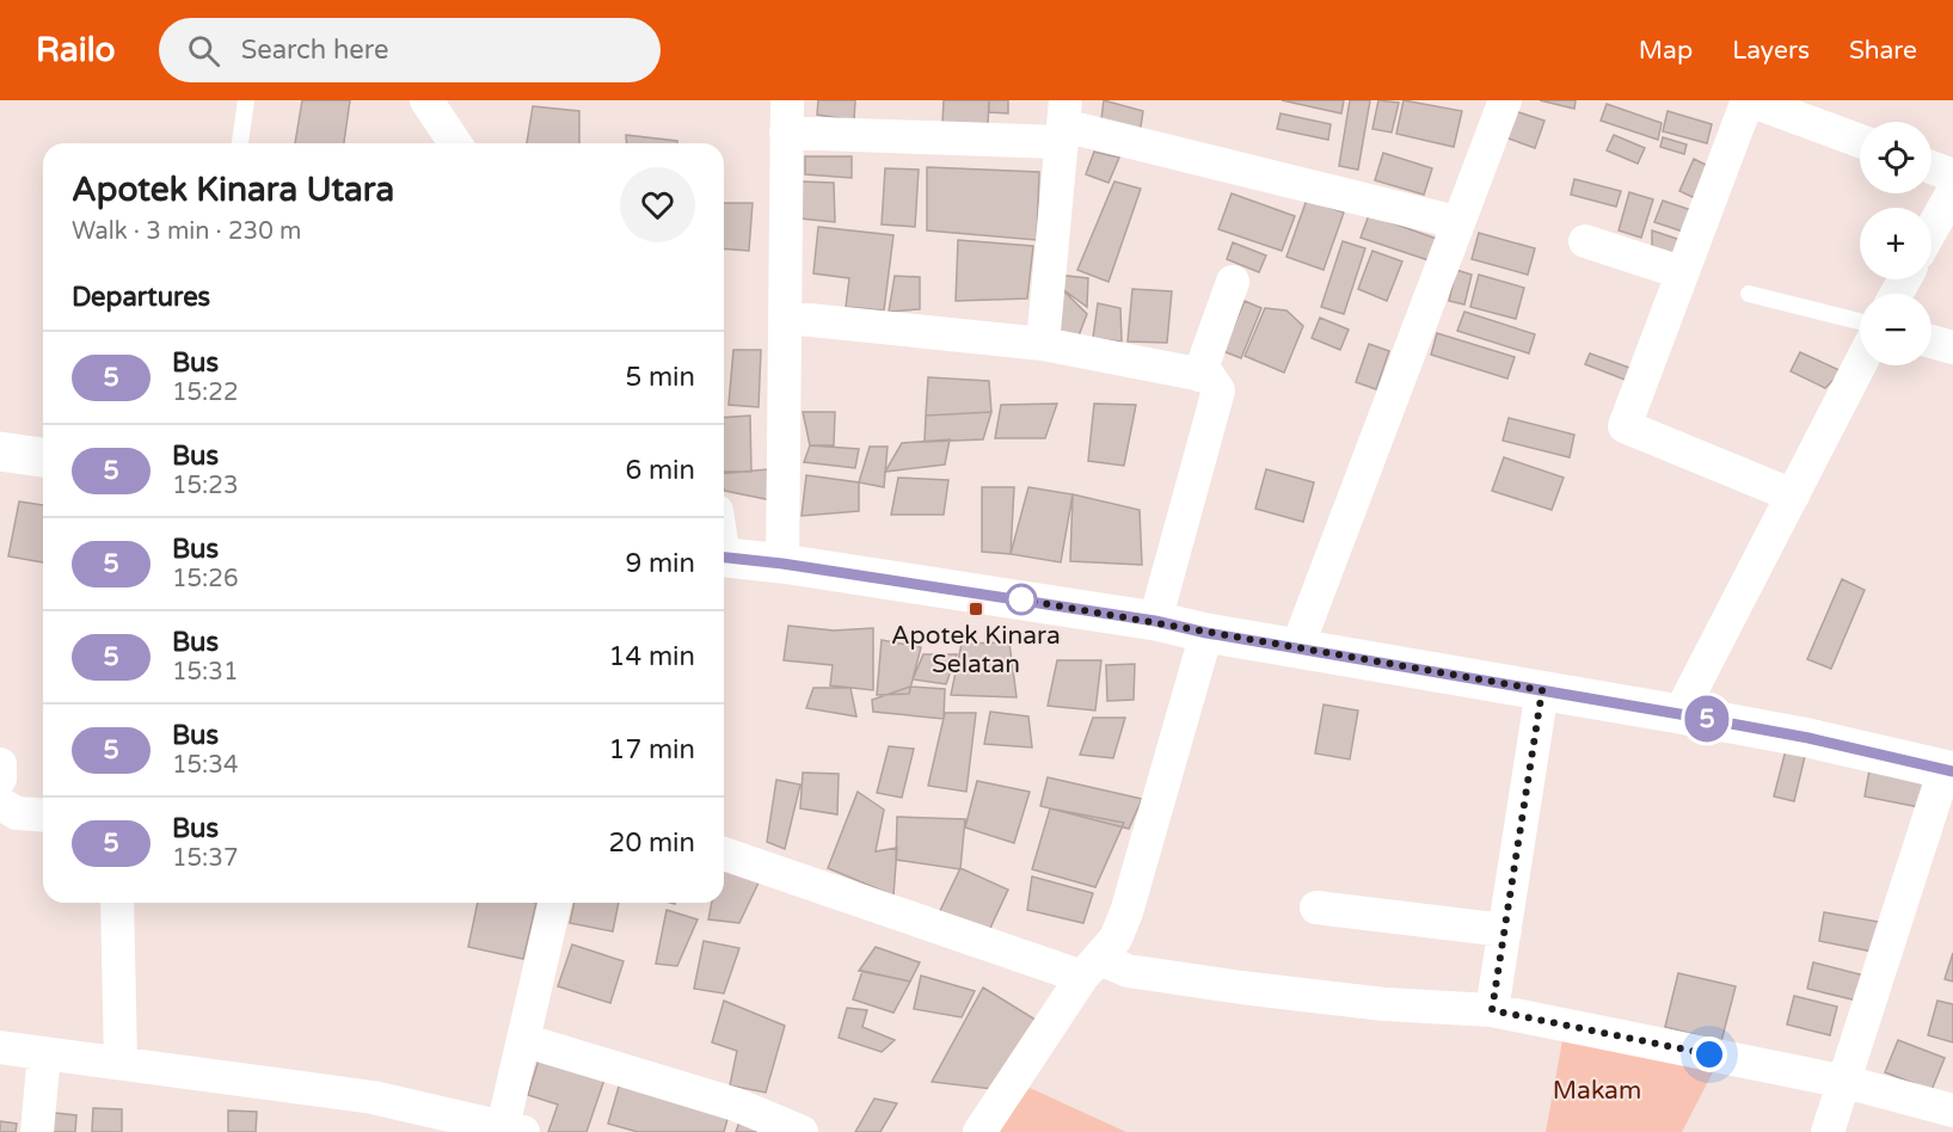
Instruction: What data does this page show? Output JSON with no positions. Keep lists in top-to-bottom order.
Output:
{
  "parks": ["Makam"],
  "places": {
    "transit": ["Apotek Kinara Selatan"]
  },
  "lines": ["bus line 5"],
  "page": {
    "header": "Railo",
    "search": "Search here",
    "nav": ["Map", "Layers", "Share"],
    "on_map": "5",
    "map_buttons": ["+", "−"],
    "heading": [
      ["Apotek Kinara Utara", "Walk · 3 min · 230 m"],
      "Departures"
    ],
    "list": [
      {
        "mark": "5",
        "name": "Bus",
        "note": "15:22",
        "value": "5 min"
      },
      {
        "mark": "5",
        "name": "Bus",
        "note": "15:23",
        "value": "6 min"
      },
      {
        "mark": "5",
        "name": "Bus",
        "note": "15:26",
        "value": "9 min"
      },
      {
        "mark": "5",
        "name": "Bus",
        "note": "15:31",
        "value": "14 min"
      },
      {
        "mark": "5",
        "name": "Bus",
        "note": "15:34",
        "value": "17 min"
      },
      {
        "mark": "5",
        "name": "Bus",
        "note": "15:37",
        "value": "20 min"
      }
    ]
  }
}
